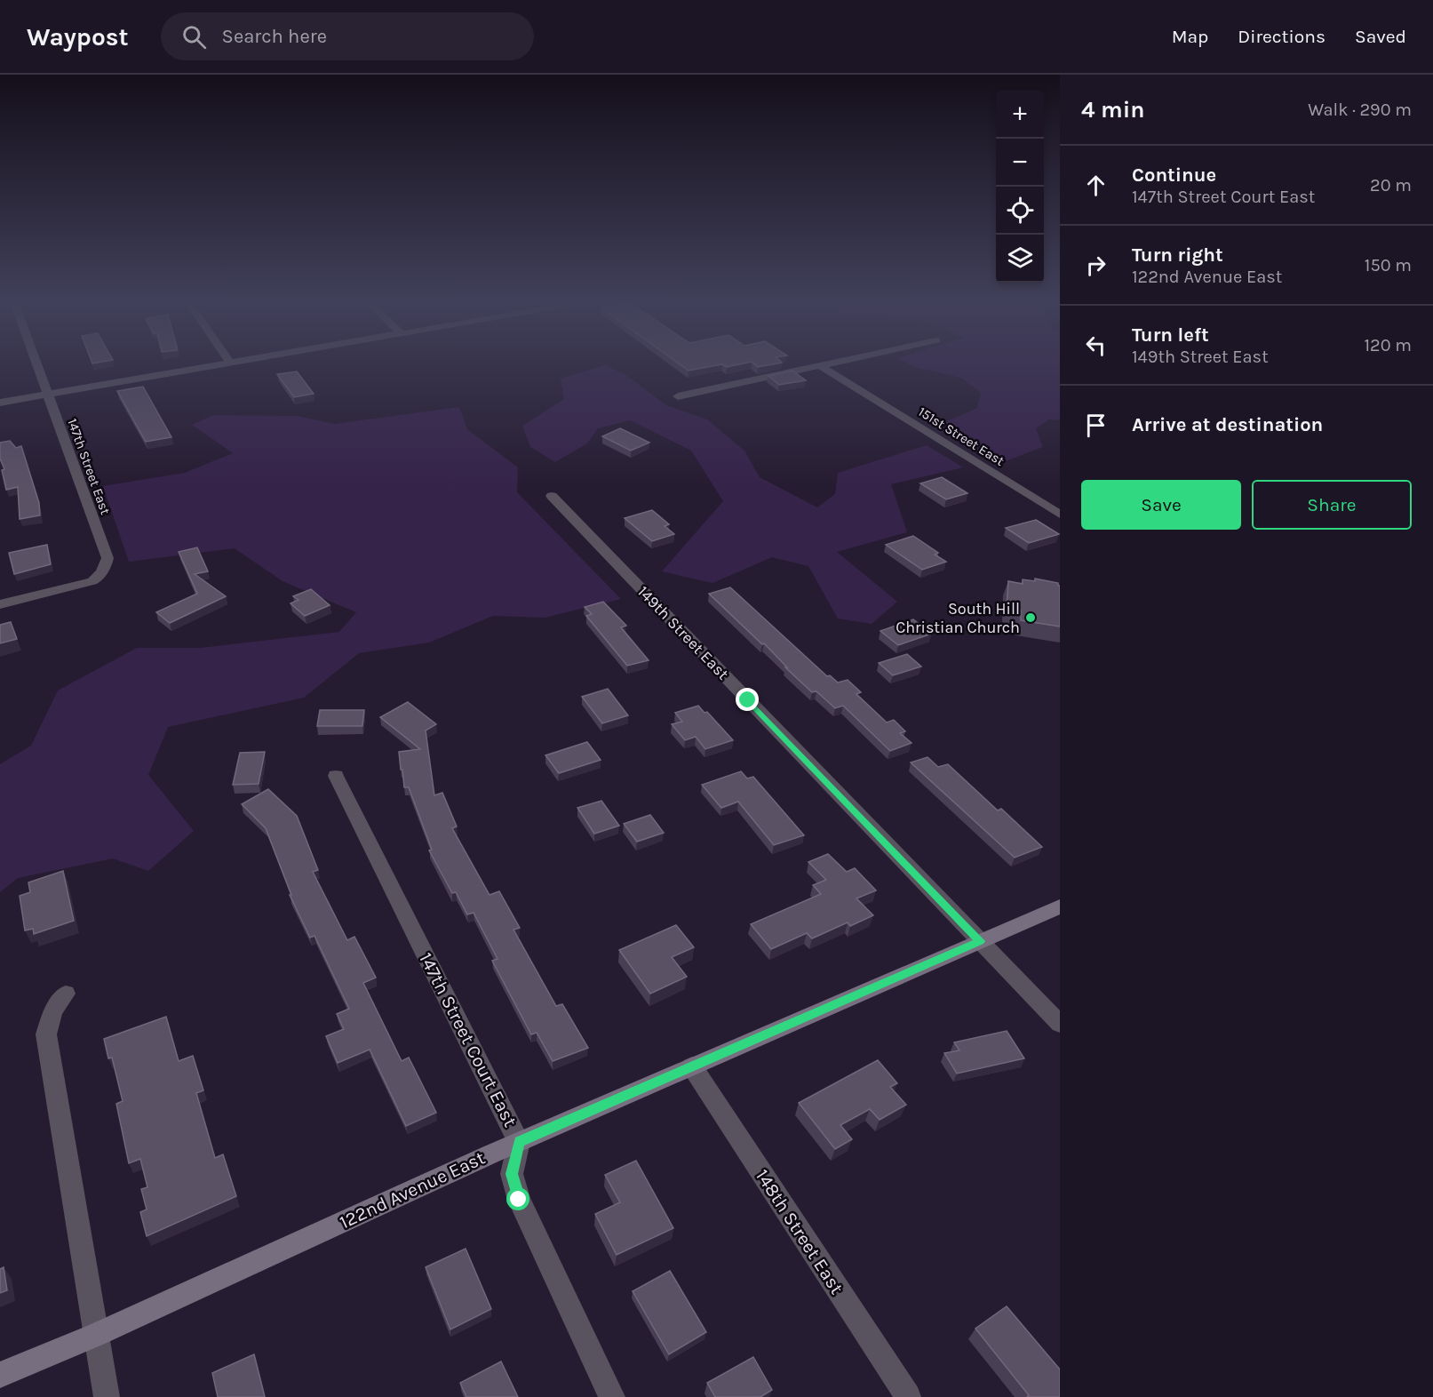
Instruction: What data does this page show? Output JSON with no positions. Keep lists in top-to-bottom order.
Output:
{
  "streets": {
    "main road": ["122nd Avenue East"],
    "street": [
      "151st Street East",
      "147th Street East",
      "149th Street East",
      "147th Street Court East",
      "148th Street East"
    ]
  },
  "crossings": [
    ["149th Street East", "122nd Avenue East"],
    ["147th Street Court East", "122nd Avenue East"],
    ["122nd Avenue East", "148th Street East"]
  ],
  "places": ["South Hill Christian Church"],
  "page": {
    "header": "Waypost",
    "search": "Search here",
    "nav": ["Map", "Directions", "Saved"],
    "heading": ["4 min", "Walk · 290 m"],
    "map_buttons": ["+", "−"],
    "list": [
      ["Continue", "147th Street Court East", "20 m"],
      ["Turn right", "122nd Avenue East", "150 m"],
      ["Turn left", "149th Street East", "120 m"],
      "Arrive at destination"
    ],
    "buttons": ["Save", "Share"]
  }
}
